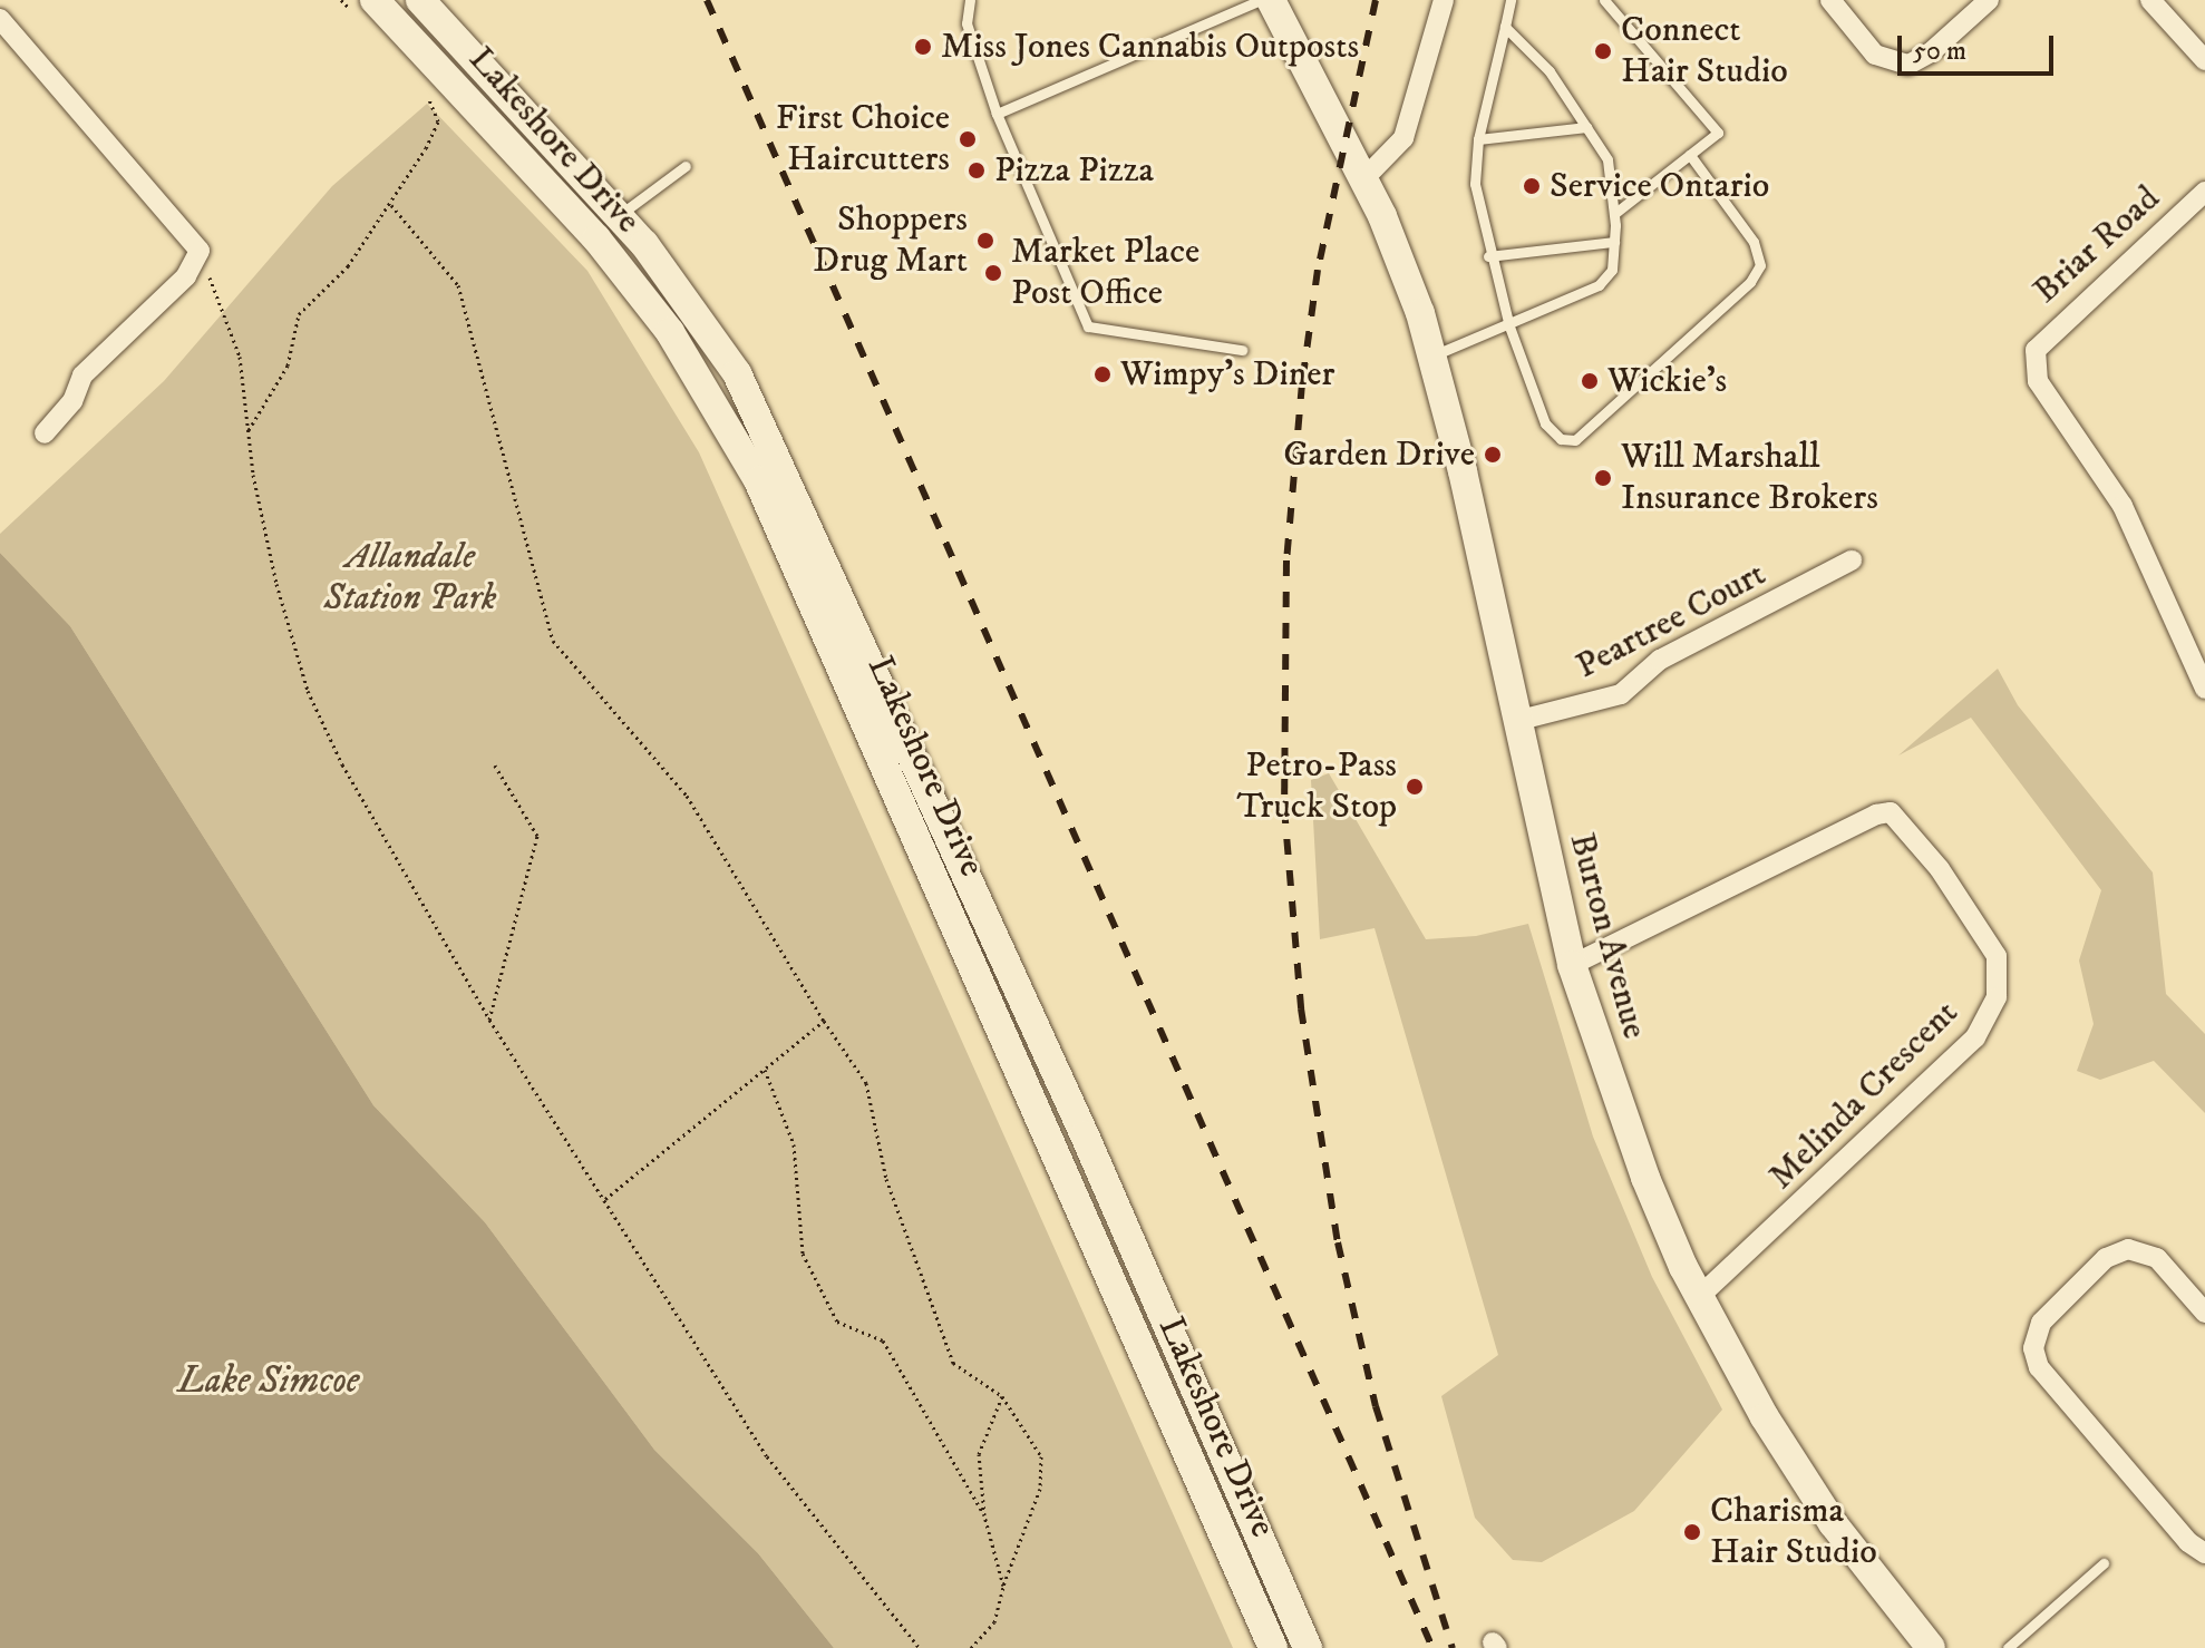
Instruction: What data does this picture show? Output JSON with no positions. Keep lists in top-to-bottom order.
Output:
{
  "streets": {
    "main road": ["Lakeshore Drive", "Burton Avenue"],
    "street": ["Briar Road", "Peartree Court", "Melinda Crescent"]
  },
  "crossings": [
    ["Peartree Court", "Burton Avenue"],
    ["Burton Avenue", "Melinda Crescent"]
  ],
  "water": ["Lake Simcoe"],
  "parks": ["Allandale Station Park"],
  "places": [
    "Miss Jones Cannabis Outposts",
    "Connect Hair Studio",
    "First Choice Haircutters",
    "Pizza Pizza",
    "Service Ontario",
    "Shoppers Drug Mart",
    "Market Place Post Office",
    "Wimpy's Diner",
    "Wickie's",
    "Garden Drive",
    "Will Marshall Insurance Brokers",
    "Petro-Pass Truck Stop",
    "Charisma Hair Studio"
  ],
  "scale_bar": "50 m"
}
